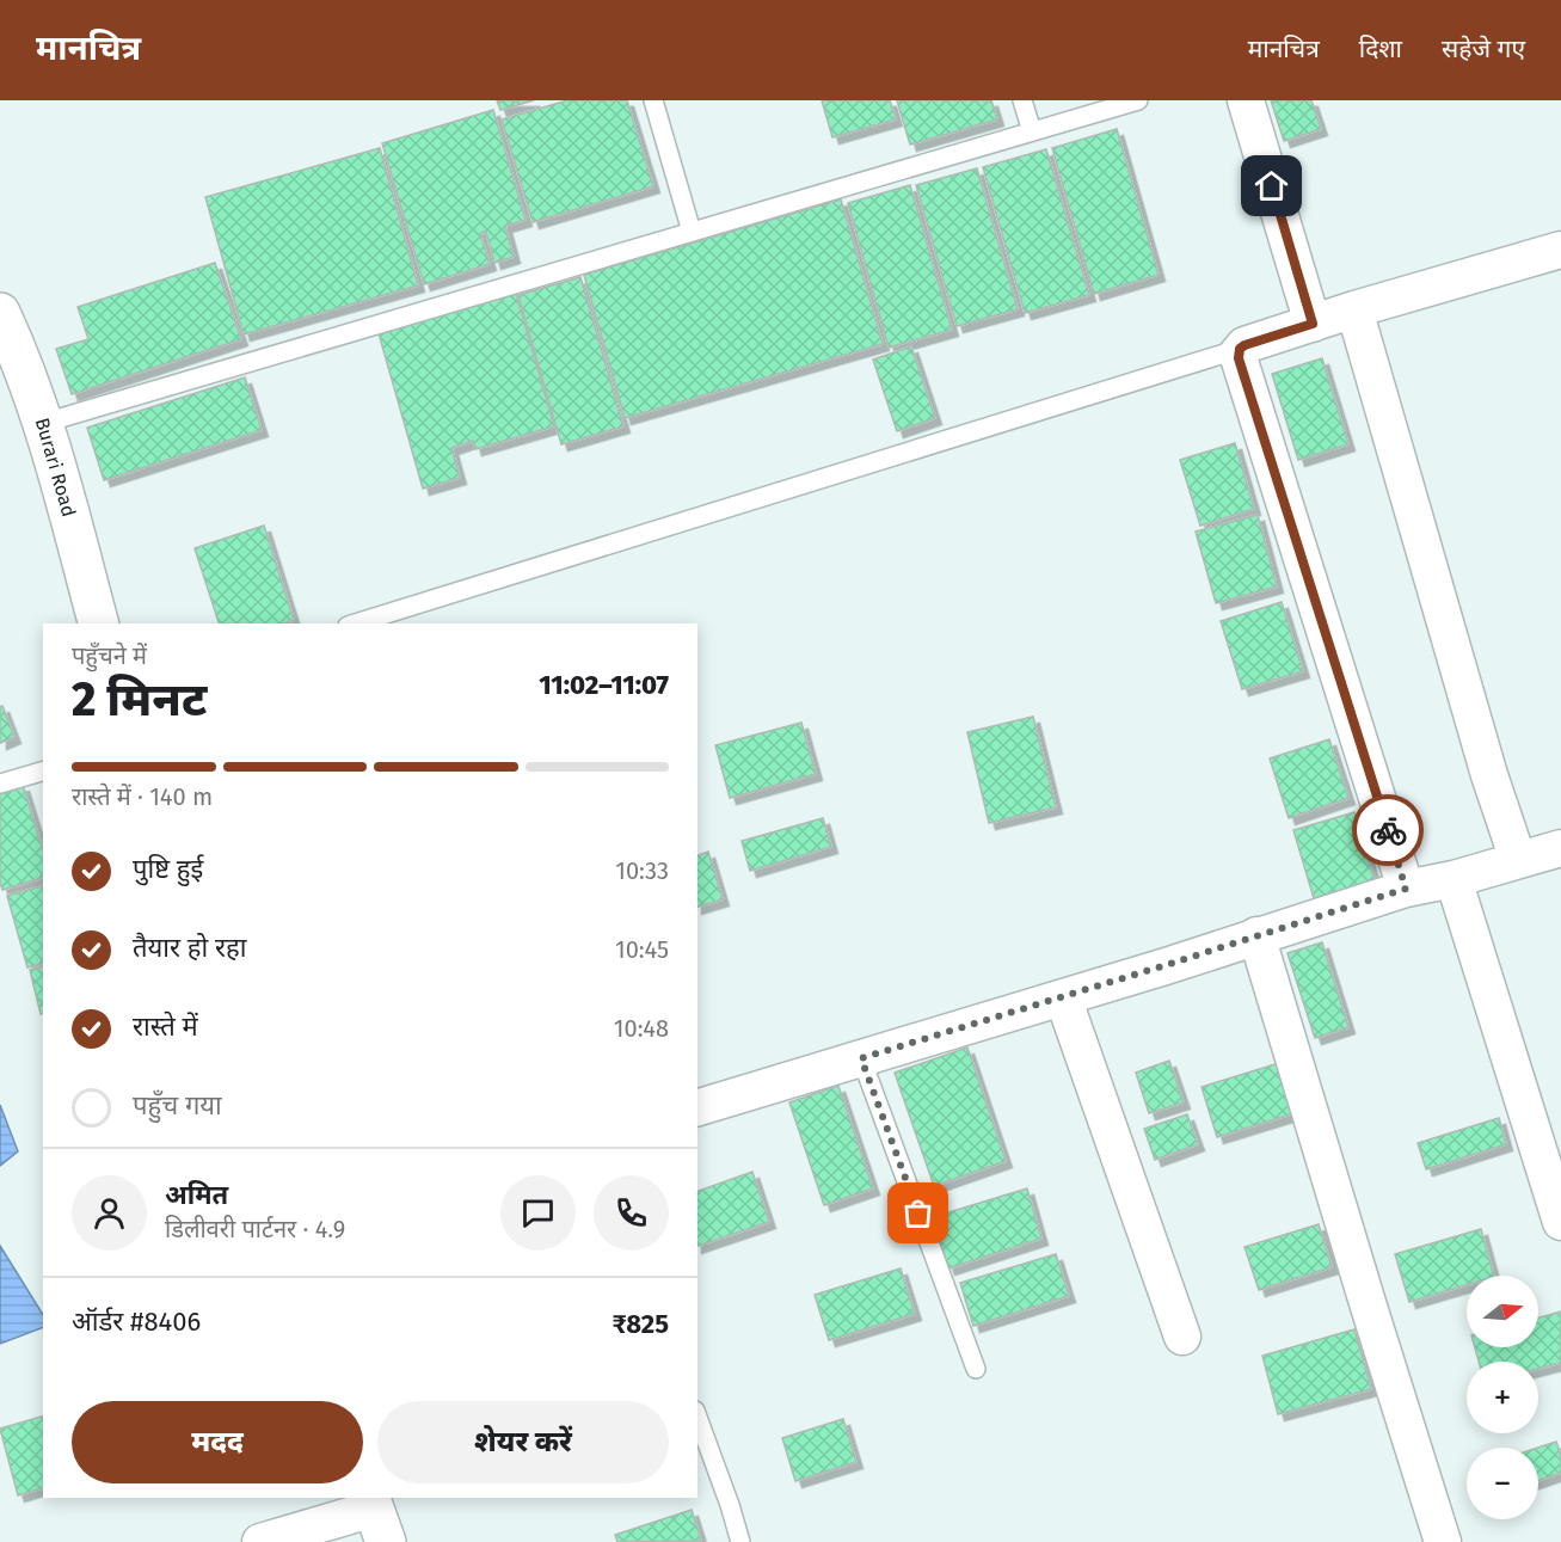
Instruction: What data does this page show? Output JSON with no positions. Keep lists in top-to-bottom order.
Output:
{
  "streets": {
    "main road": ["Burari Road"]
  },
  "north": "right",
  "page": {
    "header": "मानचित्र",
    "nav": ["मानचित्र", "दिशा", "सहेजे गए"],
    "heading": ["2 मिनट", "पहुँचने में", "11:02–11:07"],
    "panel": [
      "अमित",
      "डिलीवरी पार्टनर · 4.9",
      "ऑर्डर #8406",
      "₹825"
    ],
    "bar": "रास्ते में · 140 m",
    "list": [
      ["पुष्टि हुई", "10:33"],
      ["तैयार हो रहा", "10:45"],
      ["रास्ते में", "10:48"],
      "पहुँच गया"
    ],
    "map_buttons": ["+", "−"],
    "buttons": ["मदद", "शेयर करें"]
  }
}
